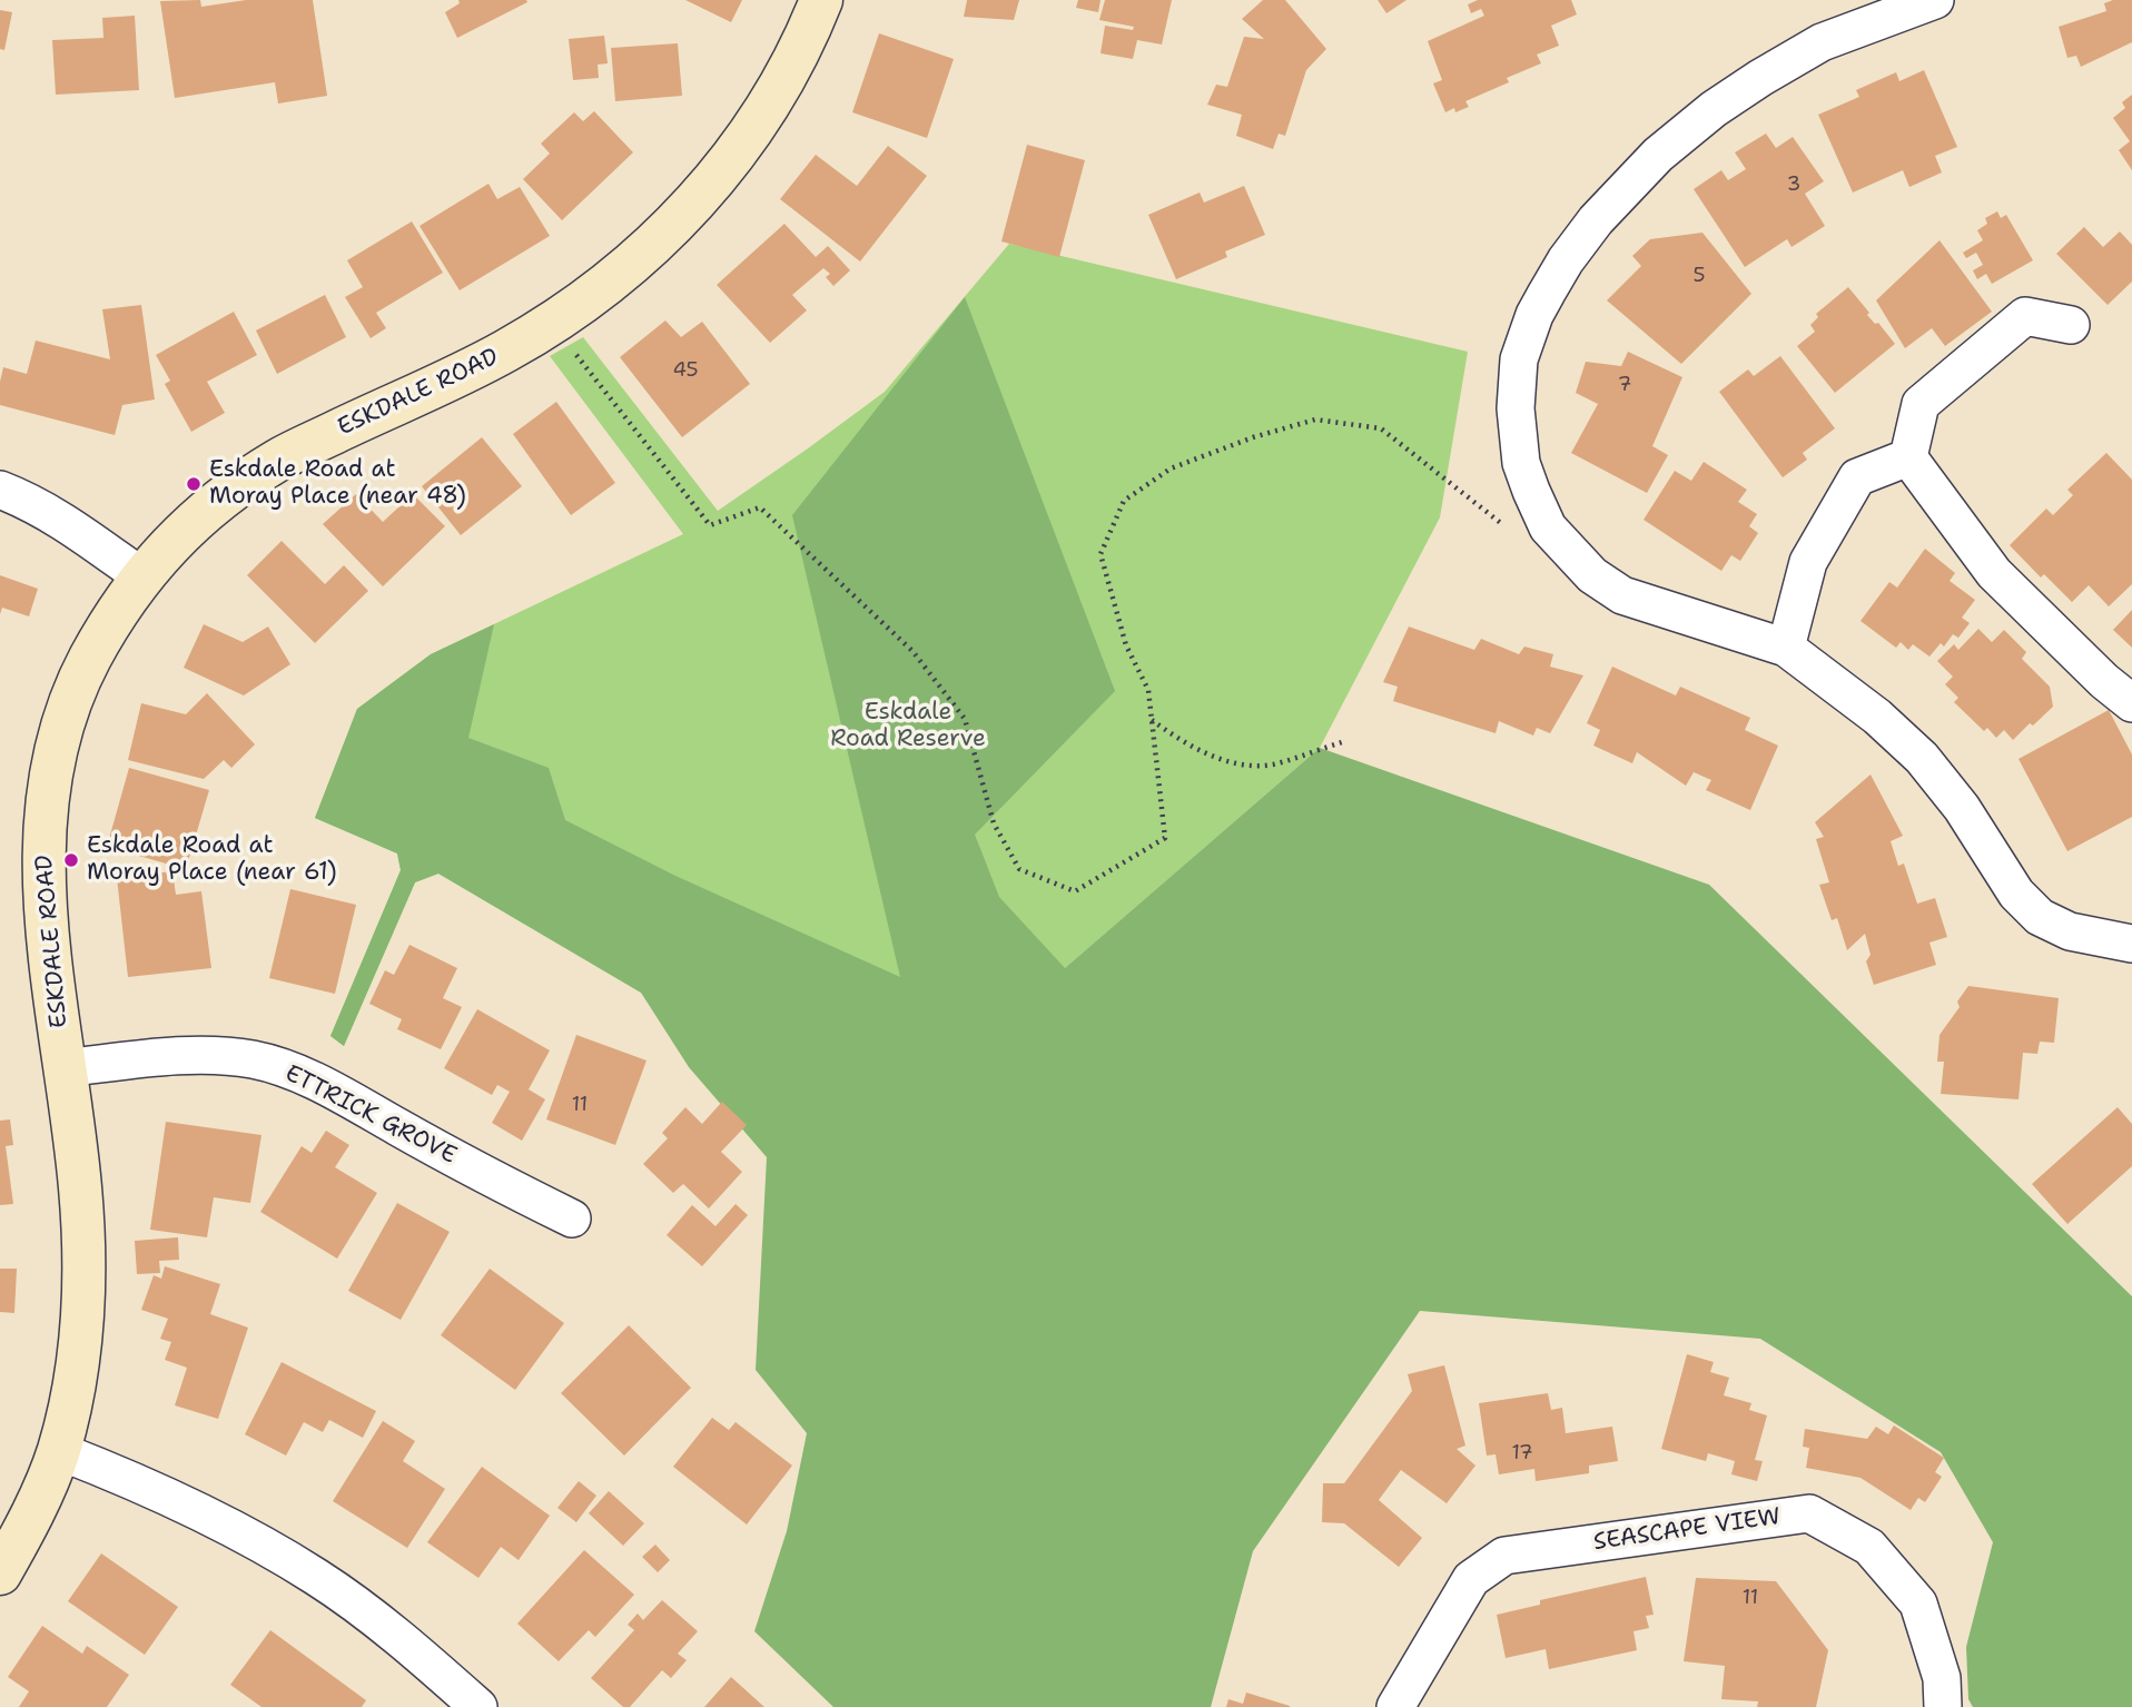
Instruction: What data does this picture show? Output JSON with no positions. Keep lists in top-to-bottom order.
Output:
{
  "streets": {
    "street": ["ESKDALE ROAD", "ETTRICK GROVE", "SEASCAPE VIEW"]
  },
  "crossings": [
    ["ESKDALE ROAD", "ETTRICK GROVE"]
  ],
  "parks": ["Eskdale Road Reserve"],
  "places": ["Eskdale Road at Moray Place (near 48)", "Eskdale Road at Moray Place (near 61)"],
  "house_numbers": [
    "3",
    "5",
    "45",
    "7",
    "11",
    "17",
    "11"
  ]
}
